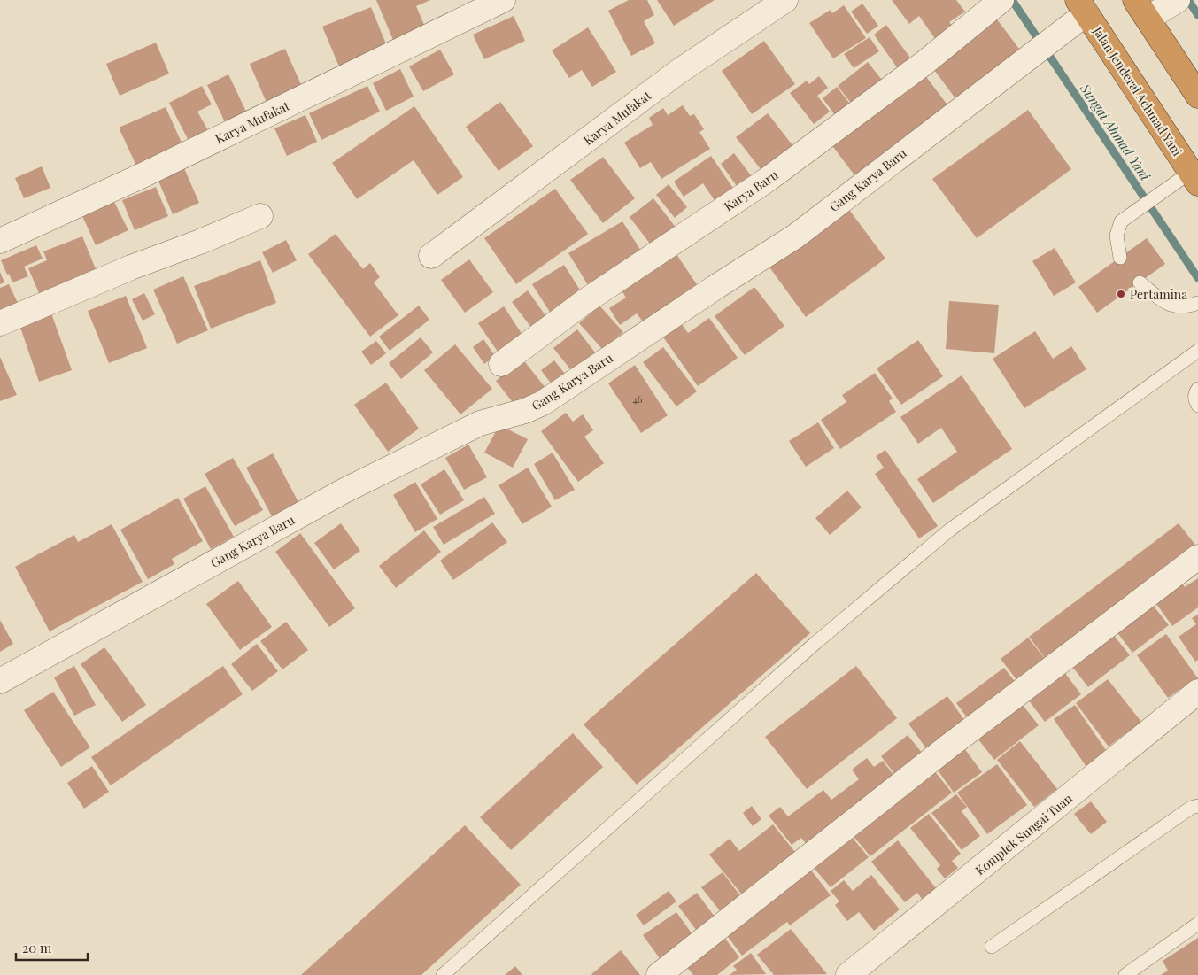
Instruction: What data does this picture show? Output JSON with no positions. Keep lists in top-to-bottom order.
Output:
{
  "streets": {
    "highway": ["Jalan Jenderal Achmad Yani"],
    "street": [
      "Karya Mufakat",
      "Gang Karya Baru",
      "Karya Baru",
      "Komplek Sungai Tuan"
    ]
  },
  "crossings": [
    ["Jalan Jenderal Achmad Yani", "Gang Karya Baru"]
  ],
  "water": ["Sungai Ahmad Yani"],
  "places": ["Pertamina"],
  "house_numbers": ["46"],
  "scale_bar": "20 m"
}
